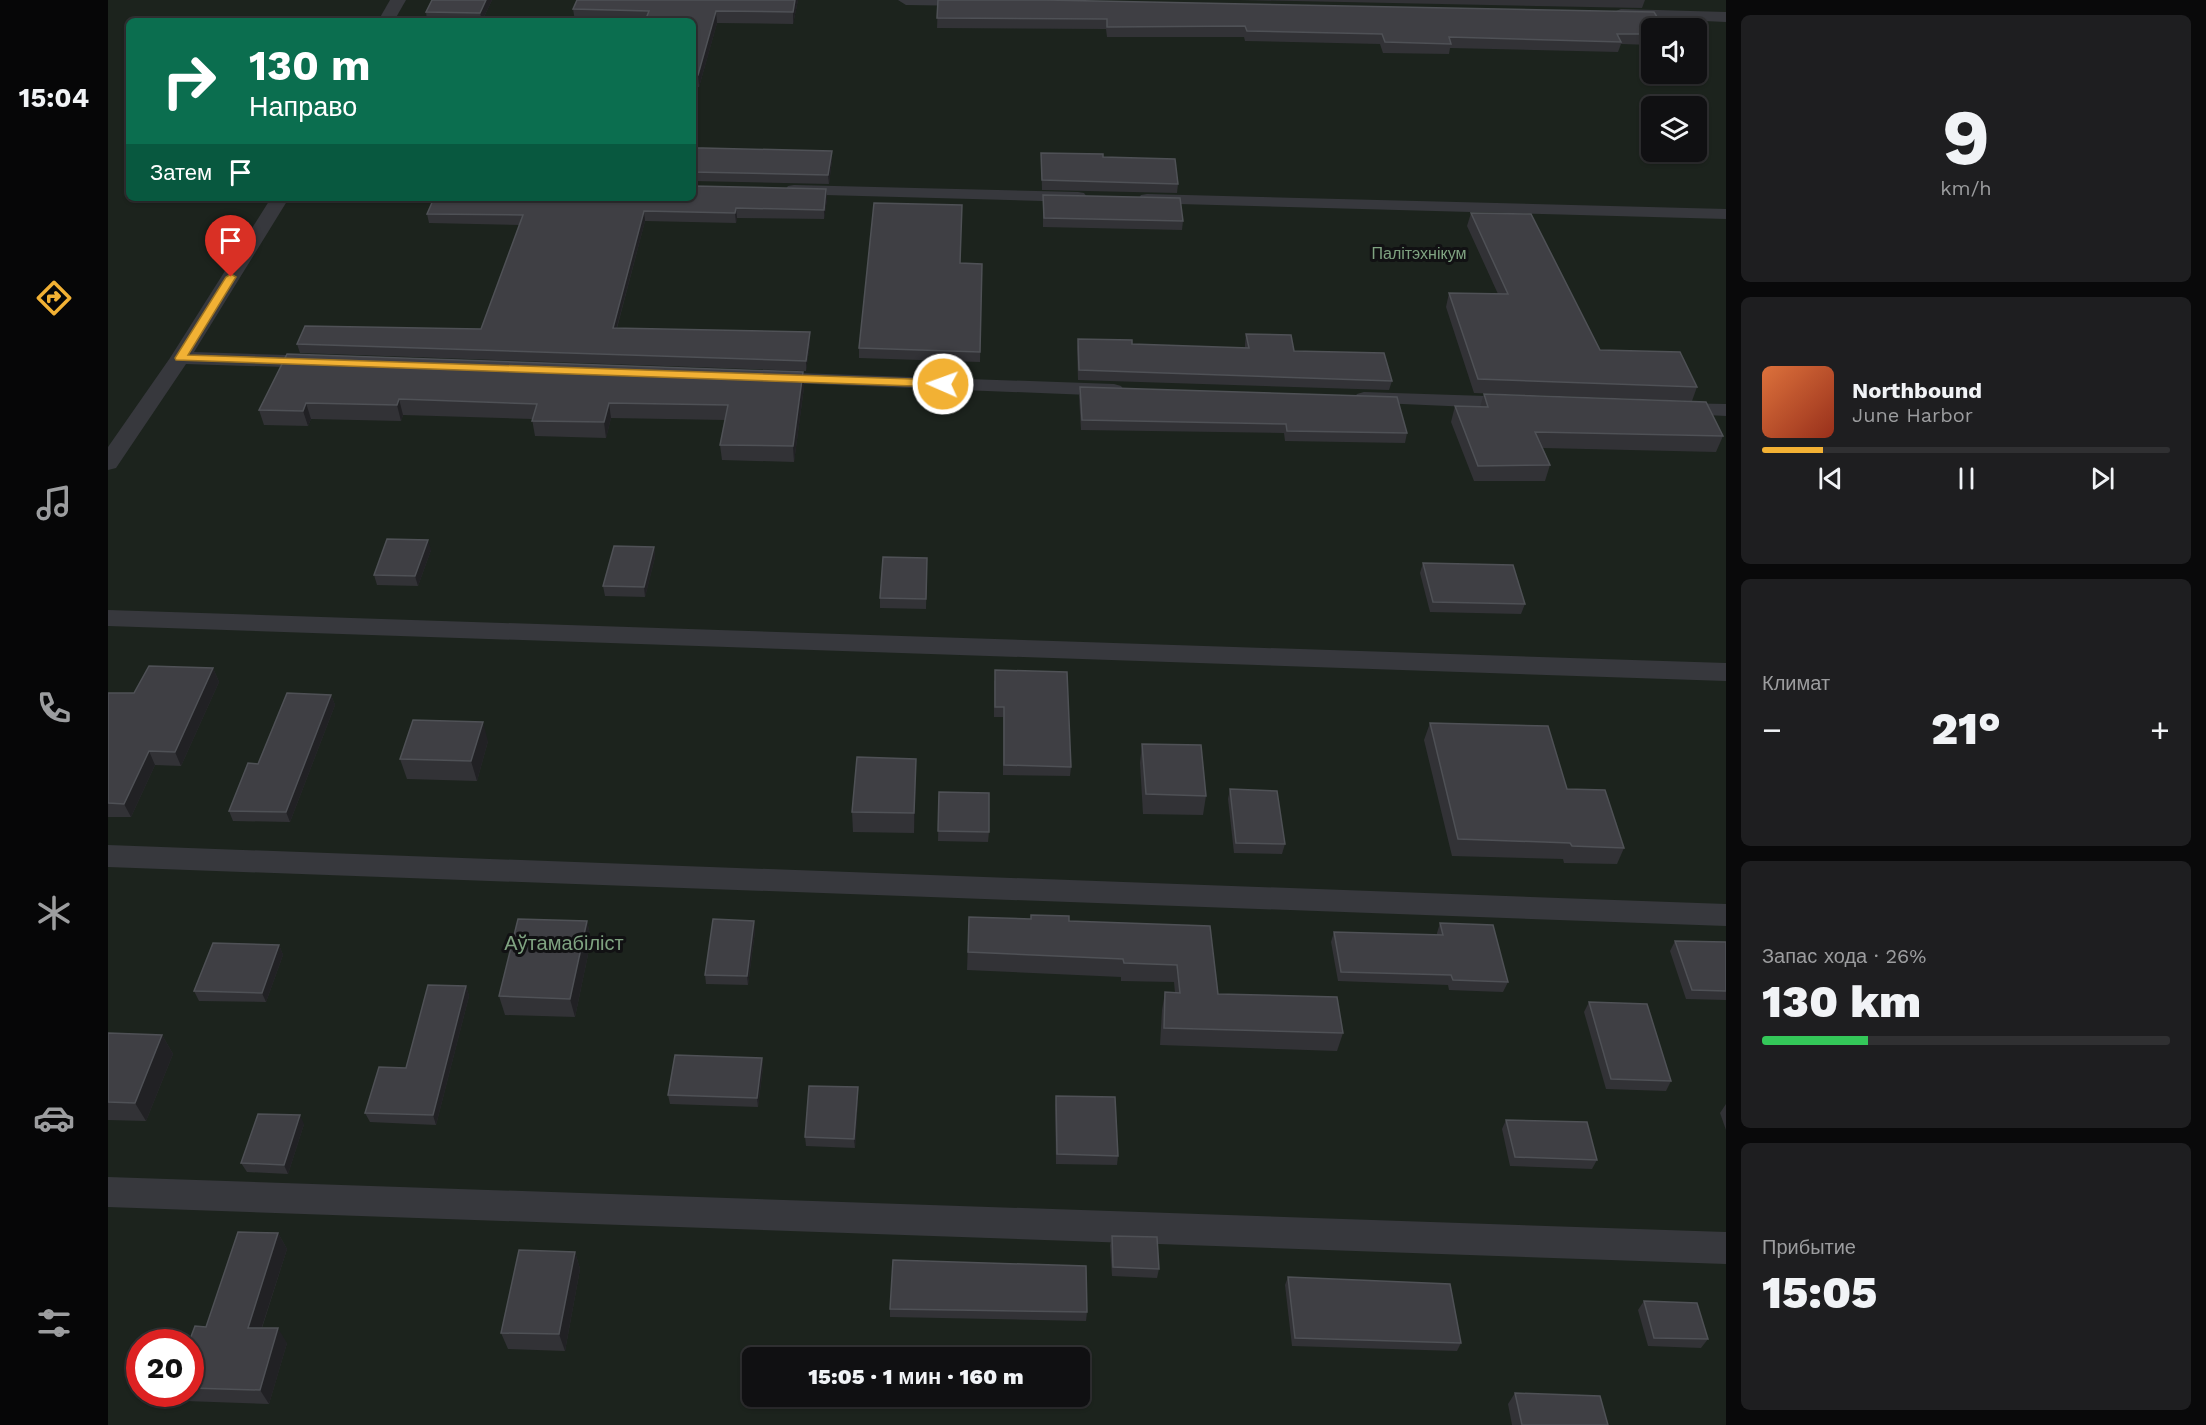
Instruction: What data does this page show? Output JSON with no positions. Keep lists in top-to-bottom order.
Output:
{
  "parks": ["Палітэхнікум", "Аўтамабіліст"],
  "page": {
    "tabs": "15:04",
    "tile": [
      ["9", "km/h"],
      "Климат",
      ["Запас хода · 26%", "130 km"],
      ["Прибытие", "15:05"]
    ],
    "turn": ["130 m", "Направо"],
    "then": "Затем",
    "song": ["Northbound", "June Harbor"],
    "heat": ["−", "21°", "+"],
    "limit": "20",
    "trip": "15:05 · 1 мин · 160 m"
  }
}
